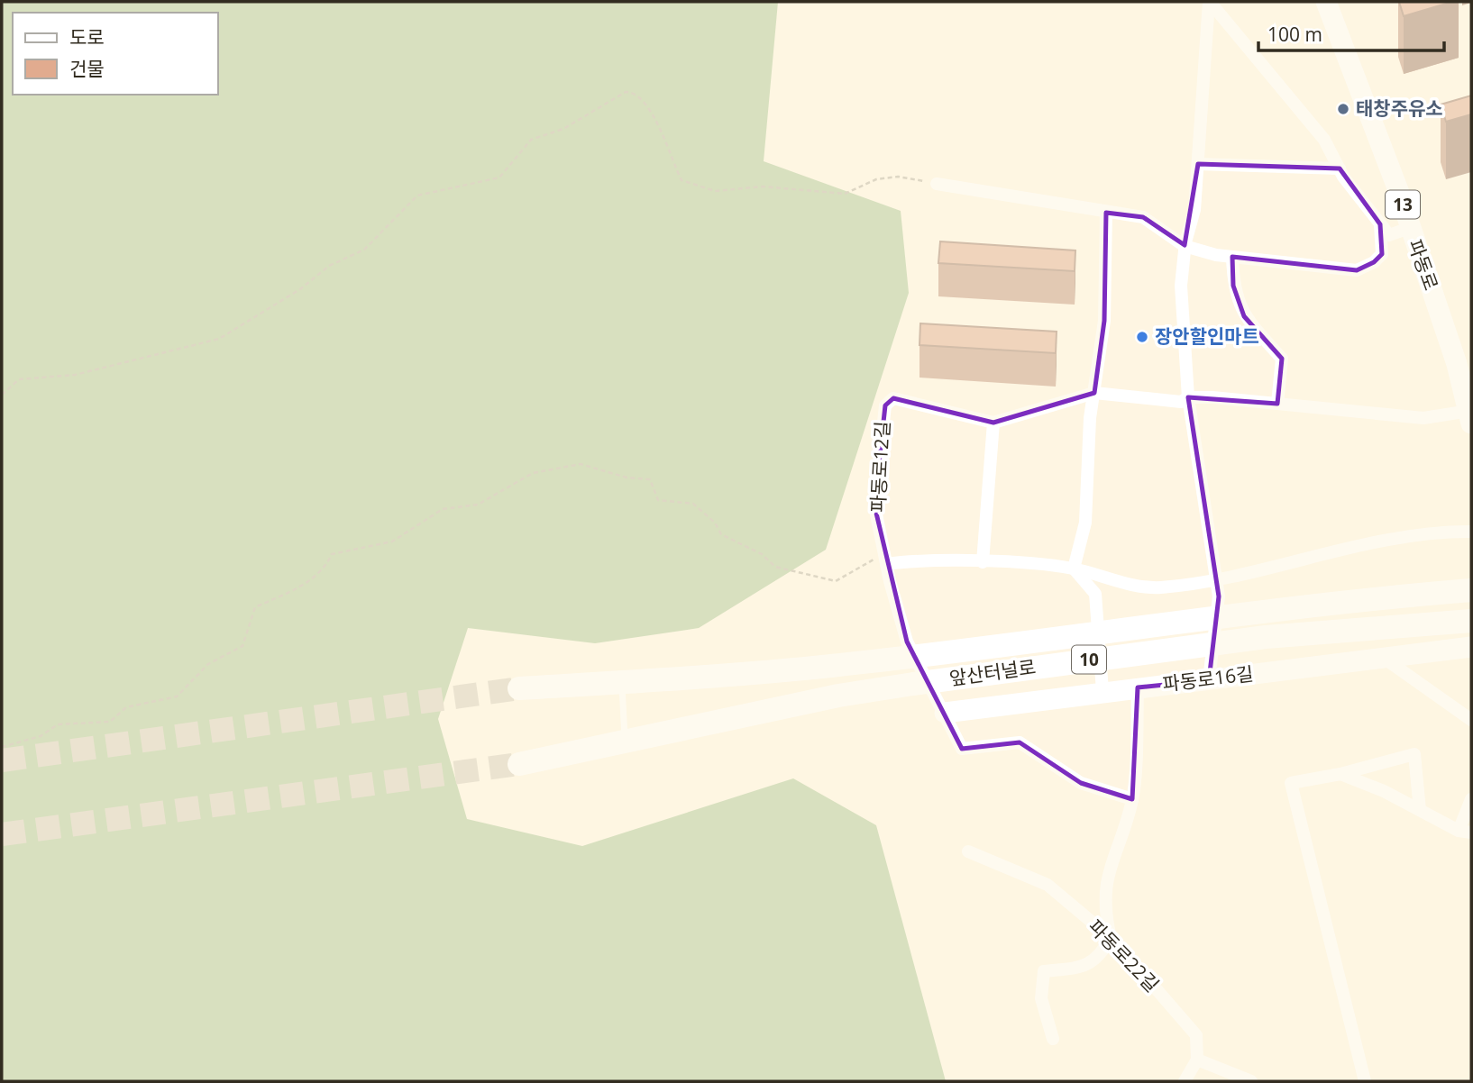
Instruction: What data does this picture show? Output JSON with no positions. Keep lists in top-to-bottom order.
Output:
{
  "streets": {
    "highway": ["10", "앞산터널로"],
    "main road": ["13", "파동로", "파동로16길"],
    "street": ["파동로12길", "파동로22길"]
  },
  "crossings": [
    ["파동로12길", "파동로16길"]
  ],
  "places": ["태창주유소", "장안할인마트"],
  "legend": ["도로", "건물"],
  "scale_bar": "100 m"
}
